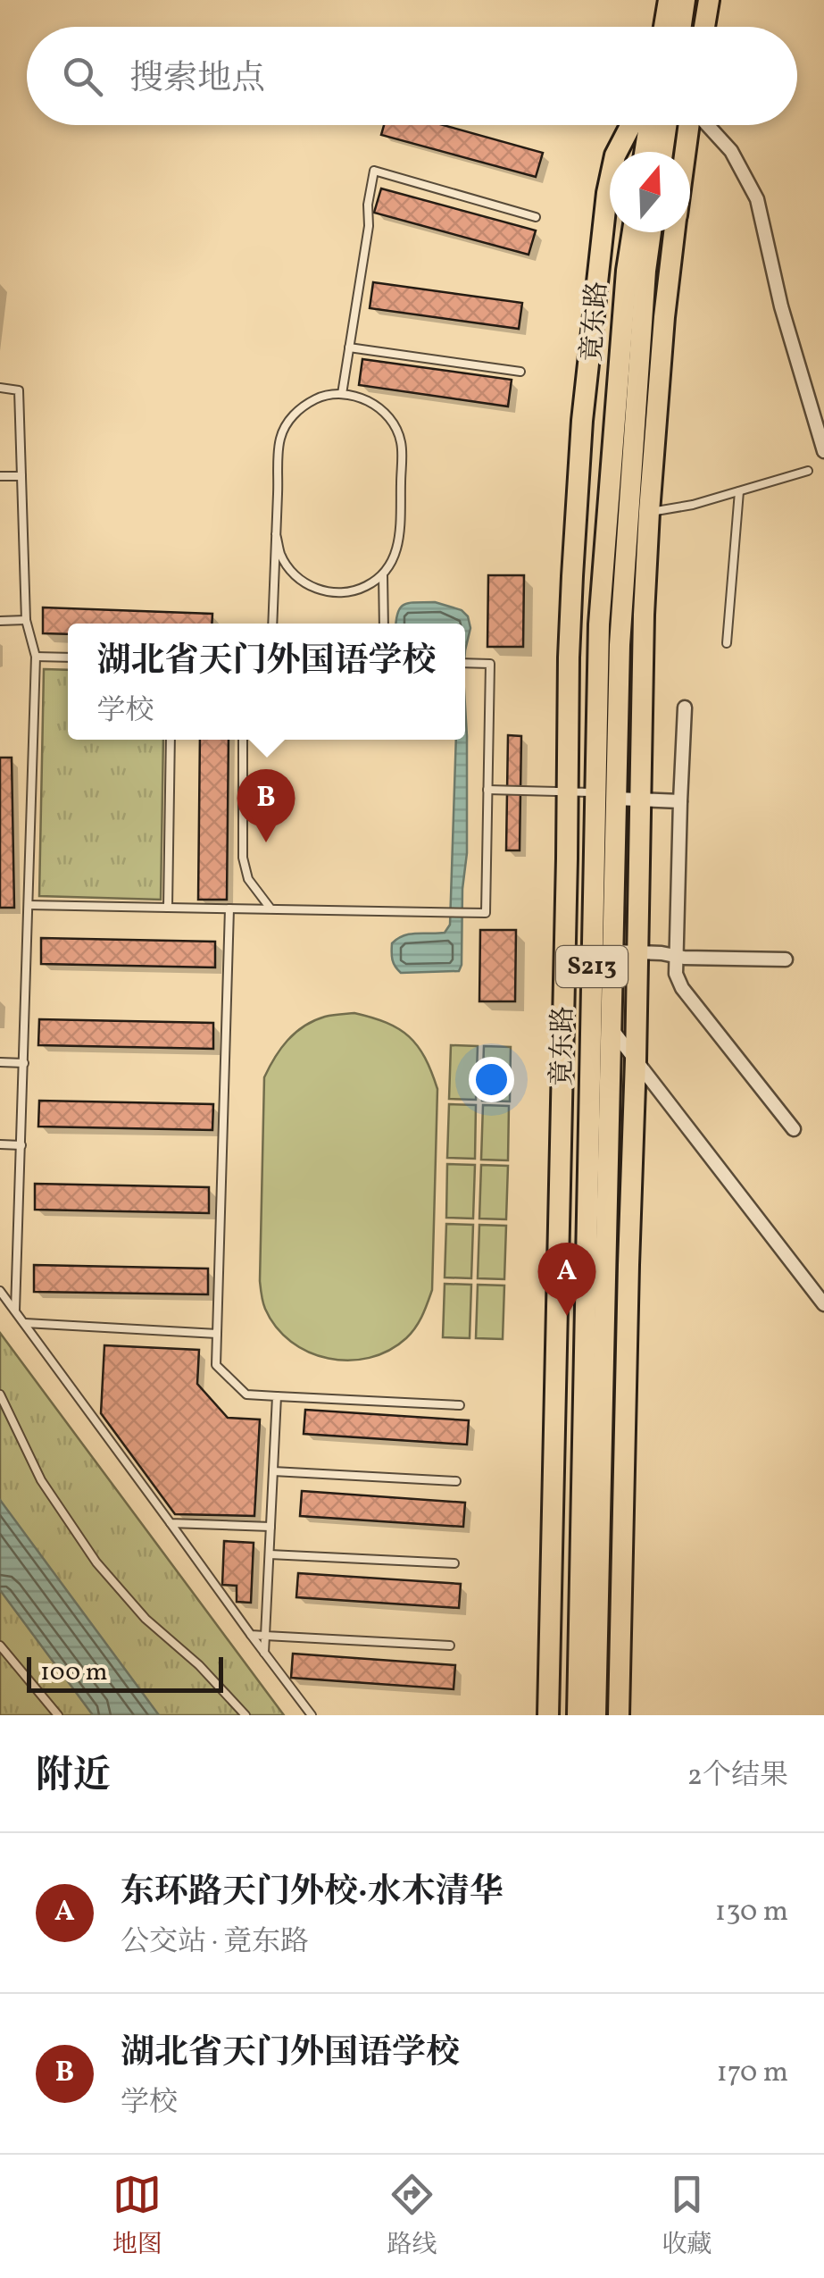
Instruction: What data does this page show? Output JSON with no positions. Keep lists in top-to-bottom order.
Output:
{
  "streets": {
    "main road": ["竟东路", "S213"]
  },
  "scale_bar": "100 m",
  "north": "top",
  "page": {
    "search": "搜索地点",
    "popup": ["湖北省天门外国语学校", "学校"],
    "pins": ["B", "A"],
    "scale": "100 m",
    "heading": ["附近", "2个结果"],
    "list": [
      {
        "mark": "A",
        "name": "东环路天门外校·水木清华",
        "note": "公交站 · 竟东路",
        "value": "130 m"
      },
      {
        "mark": "B",
        "name": "湖北省天门外国语学校",
        "note": "学校",
        "value": "170 m"
      }
    ],
    "nav": ["地图", "路线", "收藏"]
  }
}
